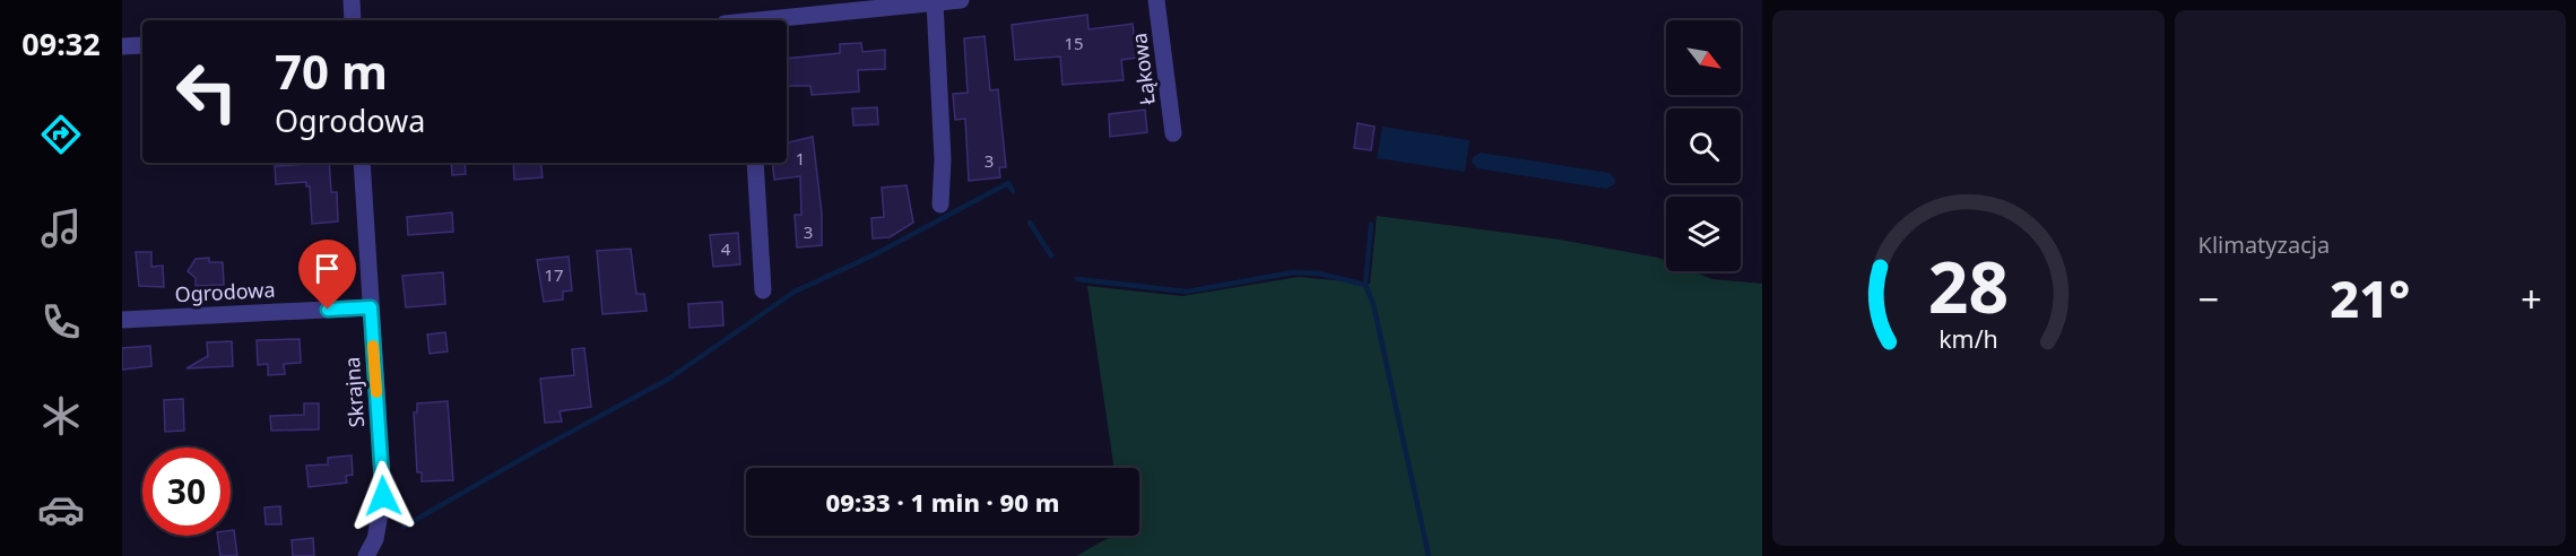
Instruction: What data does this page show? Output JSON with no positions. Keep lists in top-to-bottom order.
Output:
{
  "streets": {
    "street": ["Łąkowa", "Ogrodowa", "Skrajna"]
  },
  "crossings": [
    ["Ogrodowa", "Skrajna"]
  ],
  "house_numbers": [
    "15",
    "1",
    "3",
    "3",
    "4",
    "17"
  ],
  "north": "bottom right",
  "page": {
    "tabs": "09:32",
    "tile": "Klimatyzacja",
    "turn": ["70 m", "Ogrodowa"],
    "heat": ["−", "21°", "+"],
    "limit": "30",
    "trip": "09:33 · 1 min · 90 m",
    "gauge": ["28", "km/h"]
  }
}
